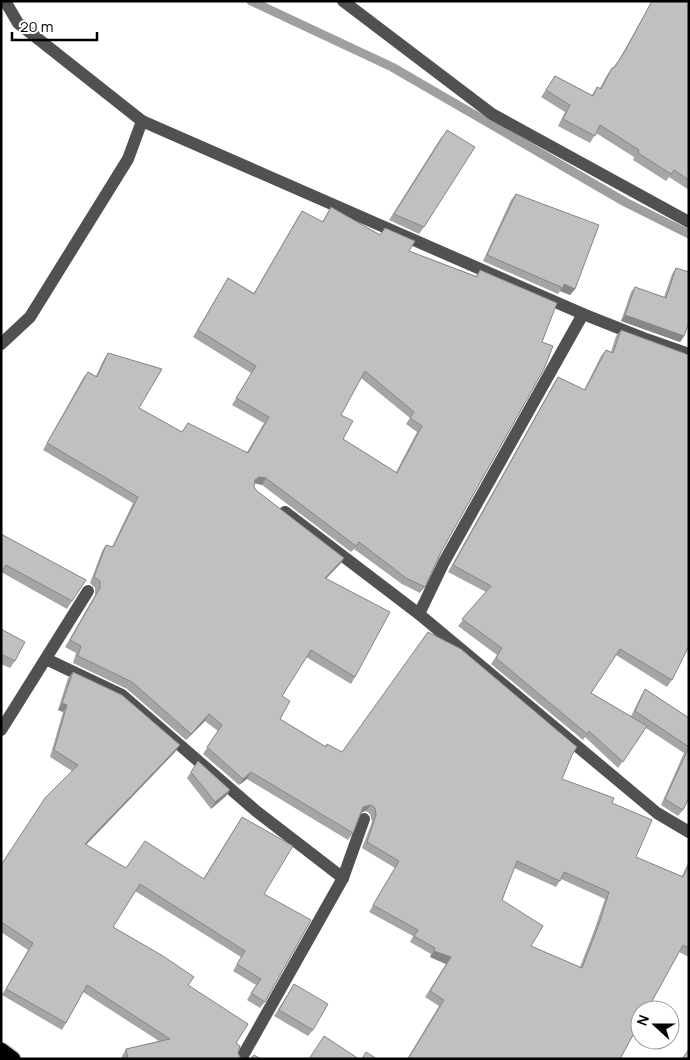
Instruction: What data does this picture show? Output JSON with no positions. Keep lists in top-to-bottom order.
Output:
{
  "scale_bar": "20 m",
  "north": "left"
}
